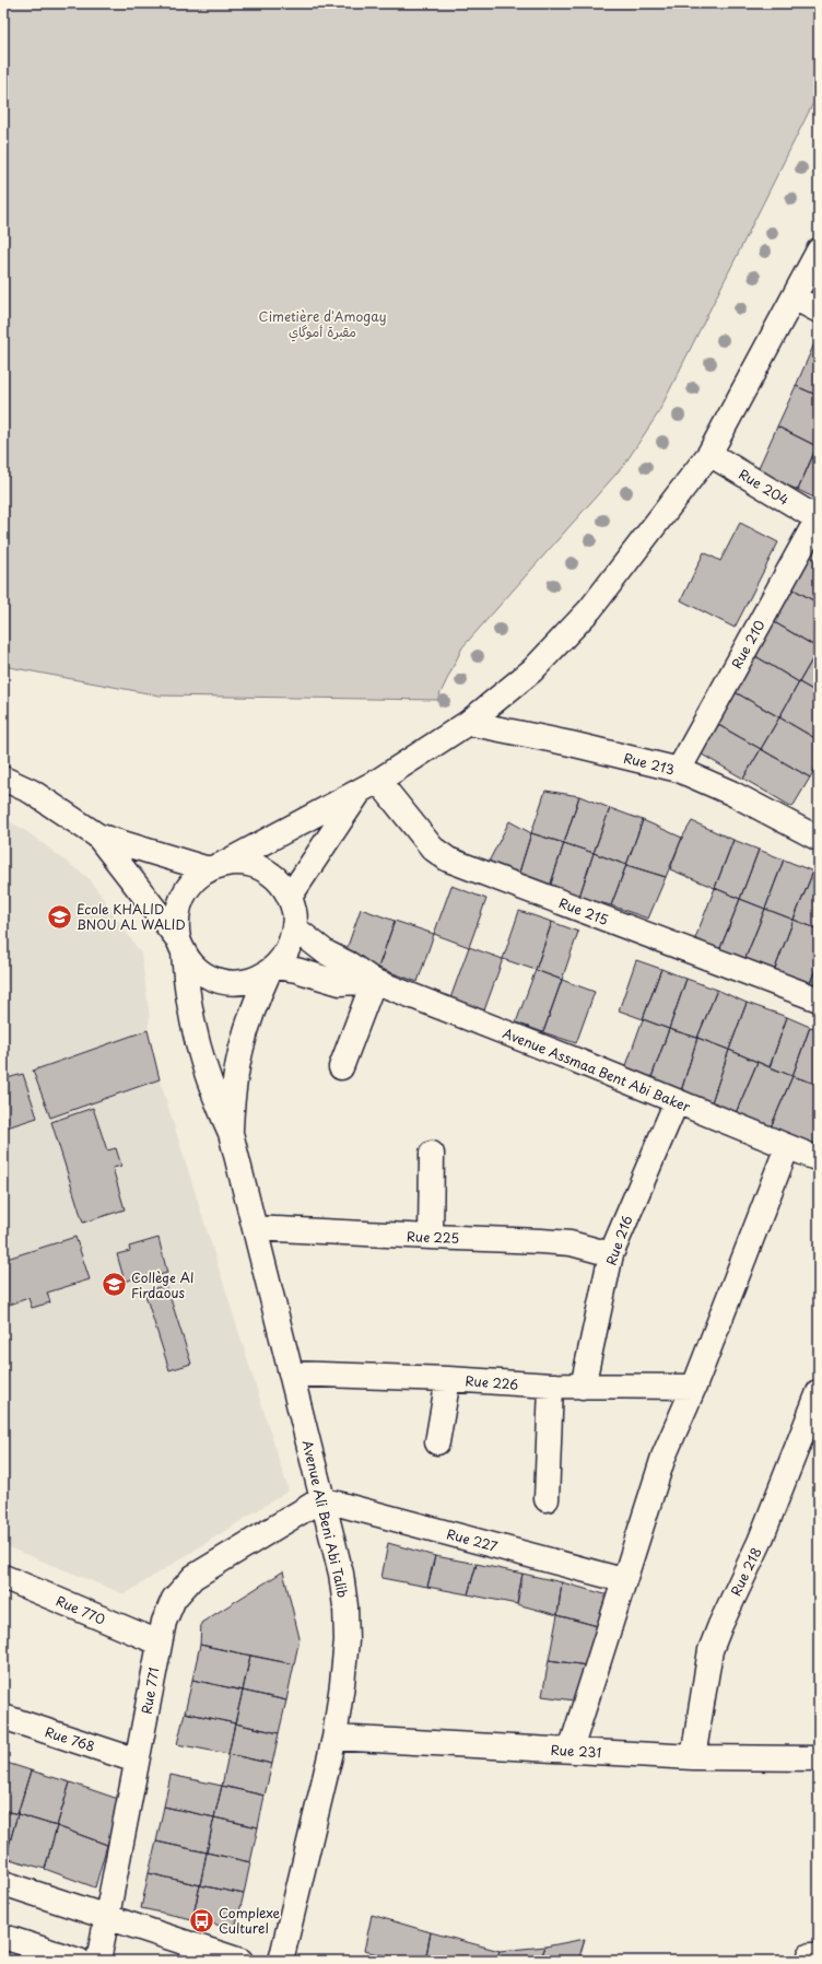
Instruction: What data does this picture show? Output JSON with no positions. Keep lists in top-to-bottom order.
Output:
{
  "streets": {
    "street": [
      "Rue 204",
      "Rue 210",
      "Rue 213",
      "Rue 215",
      "Avenue Assmaa Bent Abi Baker",
      "Rue 225",
      "Rue 216",
      "Rue 226",
      "Avenue Ali Beni Abi Talib",
      "Rue 227",
      "Rue 218",
      "Rue 770",
      "Rue 771",
      "Rue 768",
      "Rue 231"
    ]
  },
  "crossings": [
    ["Rue 204", "Rue 210"],
    ["Rue 210", "Rue 213"],
    ["Avenue Assmaa Bent Abi Baker", "Rue 216"],
    ["Avenue Assmaa Bent Abi Baker", "Avenue Ali Beni Abi Talib"],
    ["Rue 225", "Rue 216"],
    ["Rue 225", "Avenue Ali Beni Abi Talib"],
    ["Rue 216", "Rue 226"],
    ["Rue 226", "Avenue Ali Beni Abi Talib"],
    ["Avenue Ali Beni Abi Talib", "Rue 227"],
    ["Avenue Ali Beni Abi Talib", "Rue 771"],
    ["Avenue Ali Beni Abi Talib", "Rue 231"],
    ["Rue 227", "Rue 771"],
    ["Rue 218", "Rue 231"],
    ["Rue 770", "Rue 771"],
    ["Rue 771", "Rue 768"]
  ],
  "parks": ["Cimetière d'Amogay مقبرة أموگاي"],
  "places": {
    "school or university": ["Ecole KHALID BNOU AL WALID", "Collège Al Firdaous"],
    "bus stop": ["Complexe Culturel"]
  }
}
